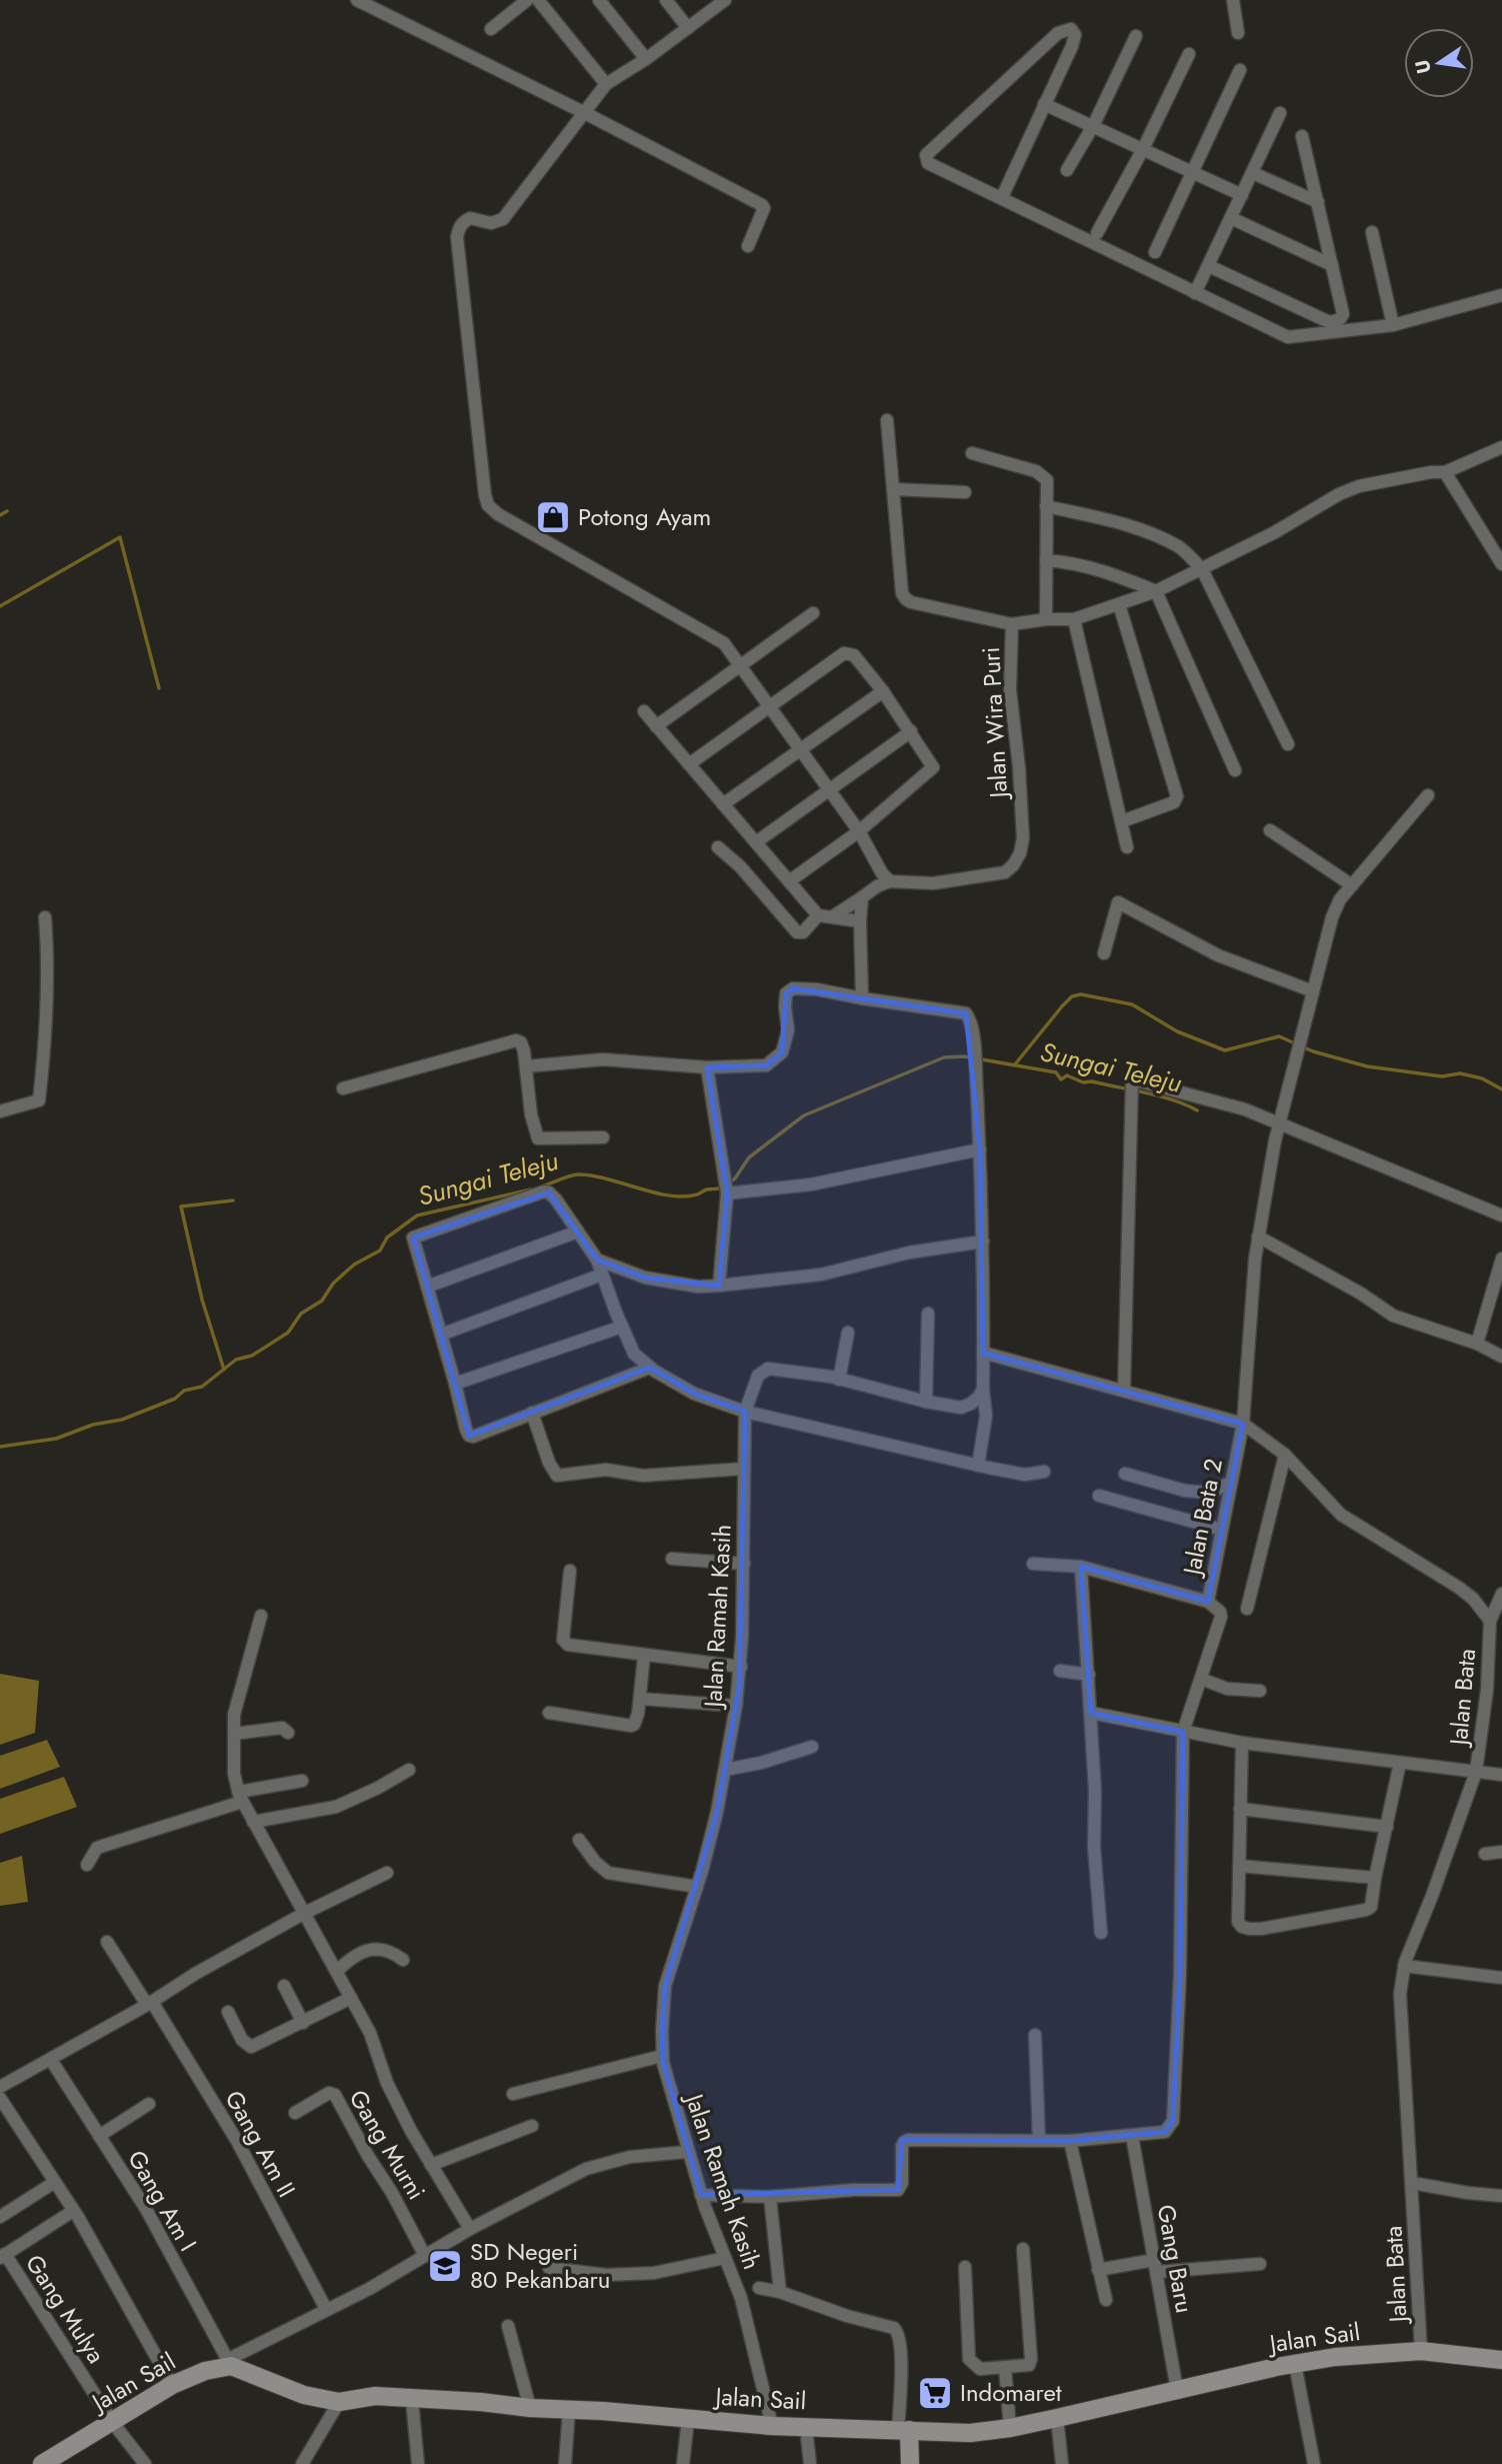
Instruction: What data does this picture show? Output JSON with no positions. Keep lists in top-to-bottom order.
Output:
{
  "streets": {
    "street": [
      "Jalan Wira Puri",
      "Jalan Bata 2",
      "Jalan Ramah Kasih",
      "Jalan Bata",
      "Gang Am II",
      "Gang Murni",
      "Gang Am I",
      "Gang Baru",
      "Gang Mulya",
      "Jalan Sail"
    ]
  },
  "crossings": [
    ["Jalan Bata 2", "Jalan Bata"],
    ["Jalan Bata 2", "Gang Baru"],
    ["Jalan Ramah Kasih", "Jalan Sail"],
    ["Jalan Bata", "Jalan Sail"],
    ["Gang Am I", "Jalan Sail"],
    ["Gang Baru", "Jalan Sail"],
    ["Gang Mulya", "Jalan Sail"]
  ],
  "water": ["Sungai Teleju"],
  "places": {
    "shop": ["Potong Ayam"],
    "school or university": ["SD Negeri 80 Pekanbaru"],
    "supermarket": ["Indomaret"]
  },
  "north": "left"
}
